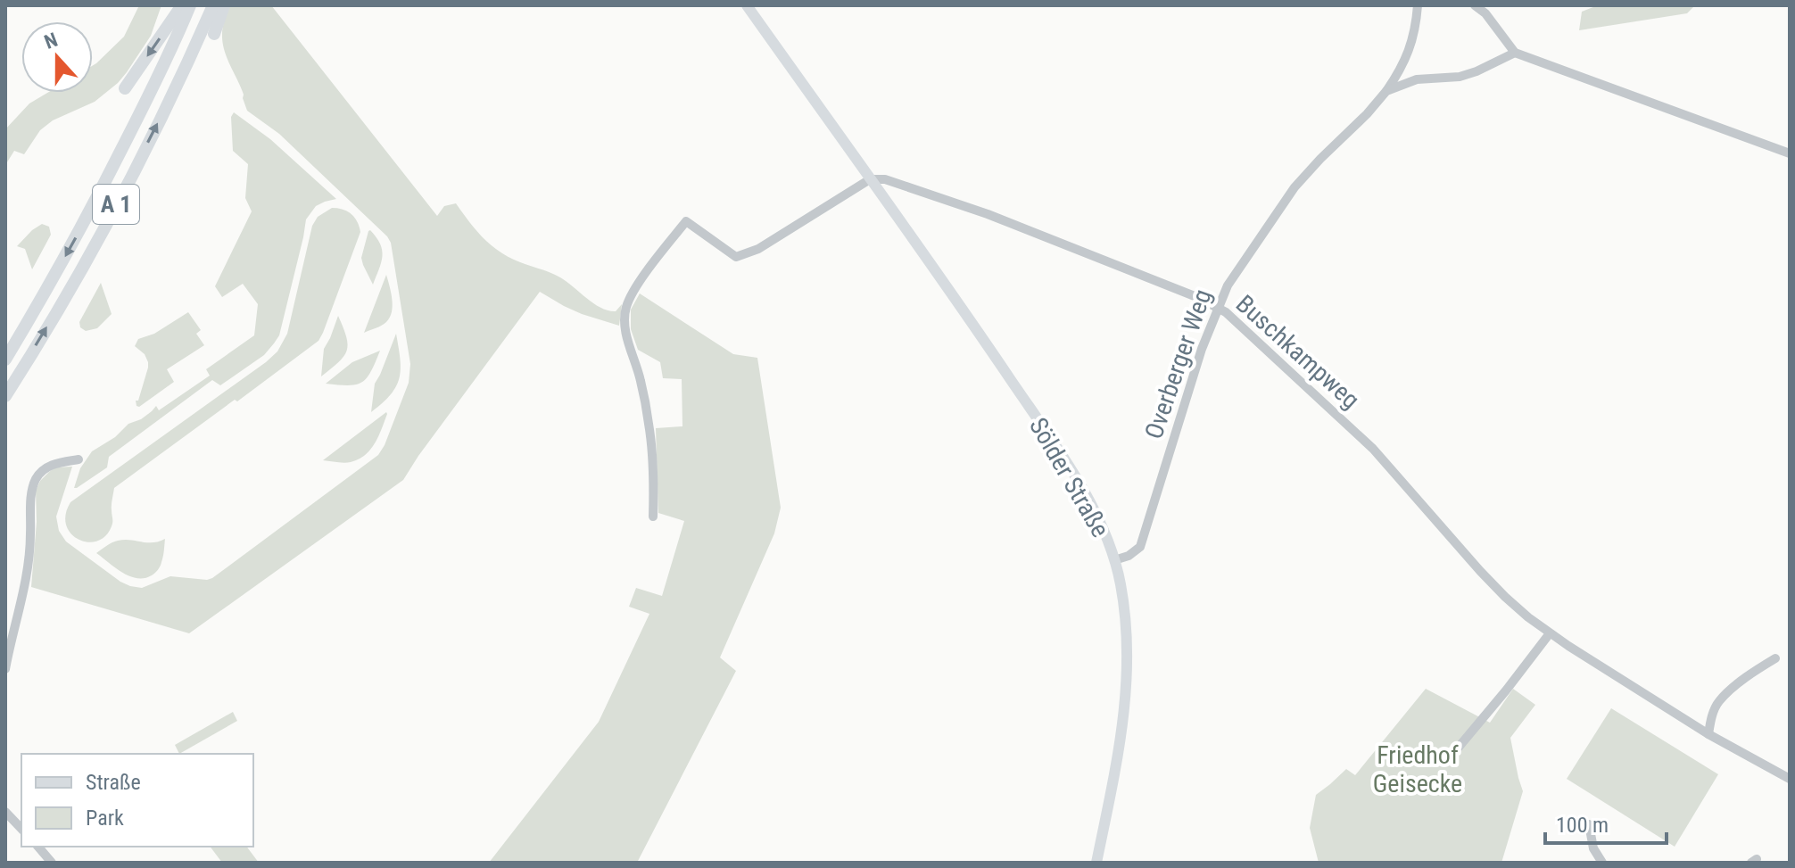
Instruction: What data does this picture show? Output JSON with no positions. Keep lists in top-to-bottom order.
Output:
{
  "streets": {
    "highway": ["A 1"],
    "main road": ["Sölder Straße"],
    "street": ["Buschkampweg", "Overberger Weg"]
  },
  "crossings": [
    ["Buschkampweg", "Overberger Weg"],
    ["Buschkampweg", "Sölder Straße"],
    ["Overberger Weg", "Sölder Straße"]
  ],
  "parks": ["Friedhof Geisecke"],
  "legend": ["Straße", "Park"],
  "scale_bar": "100 m",
  "north": "top"
}
